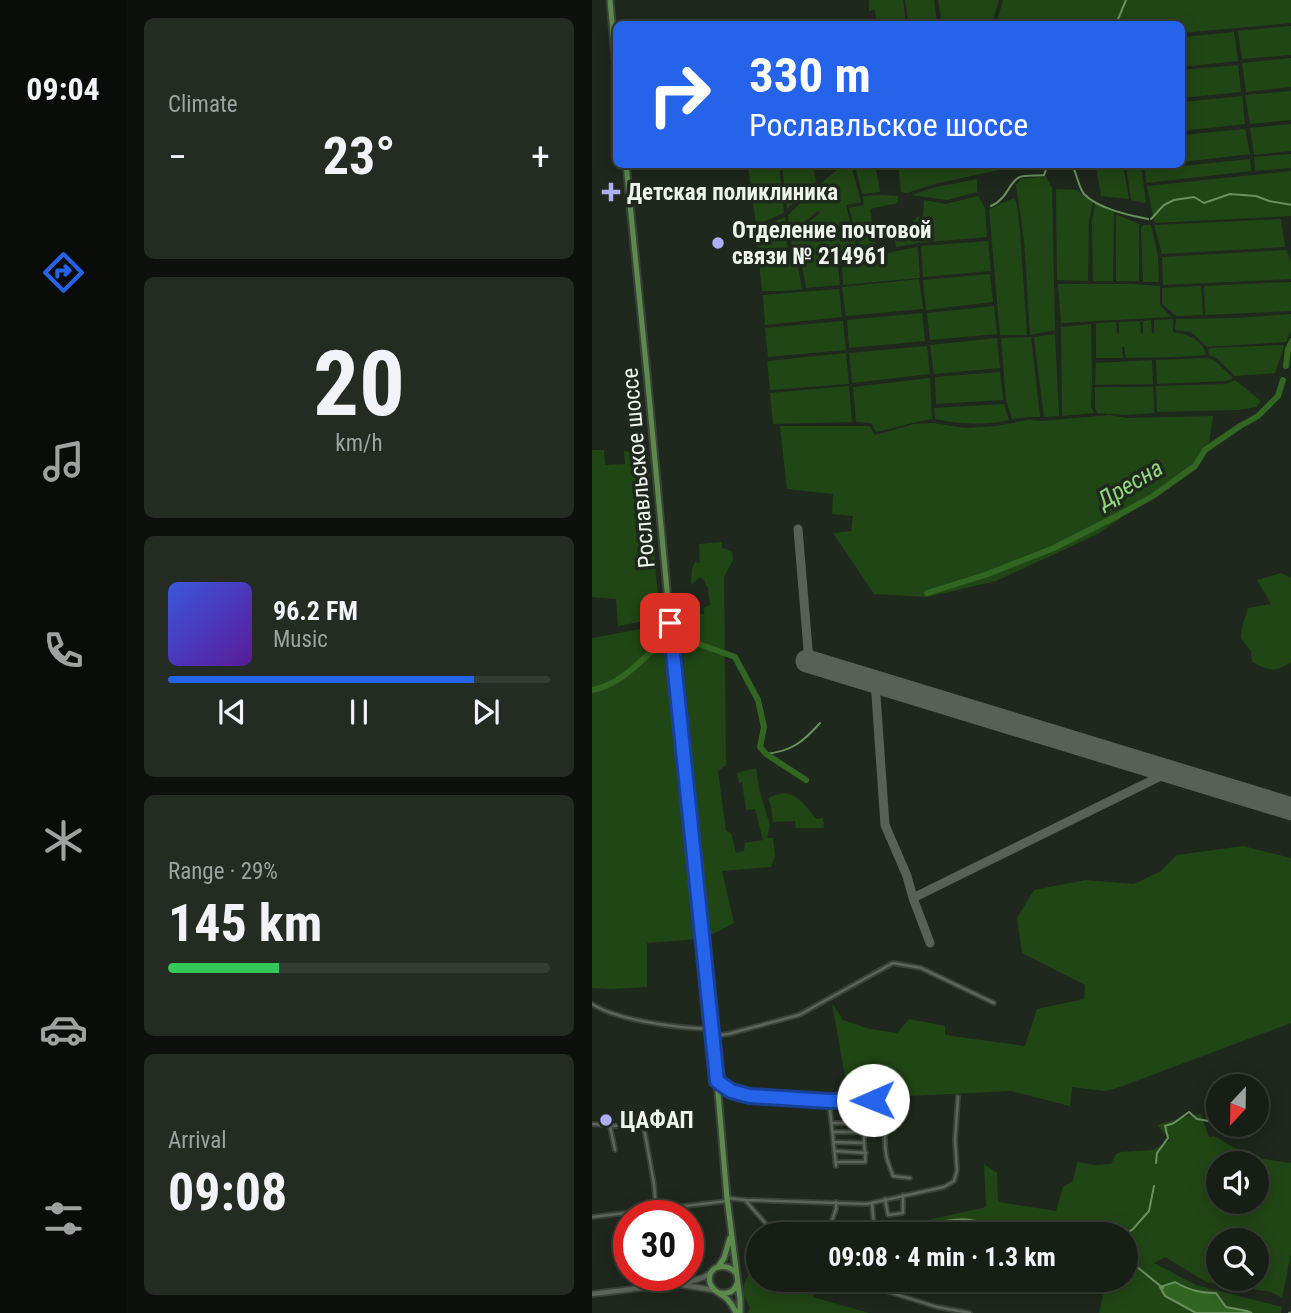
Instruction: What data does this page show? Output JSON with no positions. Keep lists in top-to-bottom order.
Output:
{
  "streets": {
    "main road": ["Рославльское шоссе"]
  },
  "water": ["Дресна"],
  "places": {
    "health": ["Детская поликлиника"],
    "other": ["Отделение почтовой связи № 214961", "ЦАФАП"]
  },
  "north": "bottom",
  "page": {
    "tabs": "09:04",
    "tile": [
      "Climate",
      ["20", "km/h"],
      ["Range · 29%", "145 km"],
      ["Arrival", "09:08"]
    ],
    "turn": ["330 m", "Рославльское шоссе"],
    "heat": ["−", "23°", "+"],
    "song": ["96.2 FM", "Music"],
    "limit": "30",
    "trip": "09:08 · 4 min · 1.3 km"
  }
}
